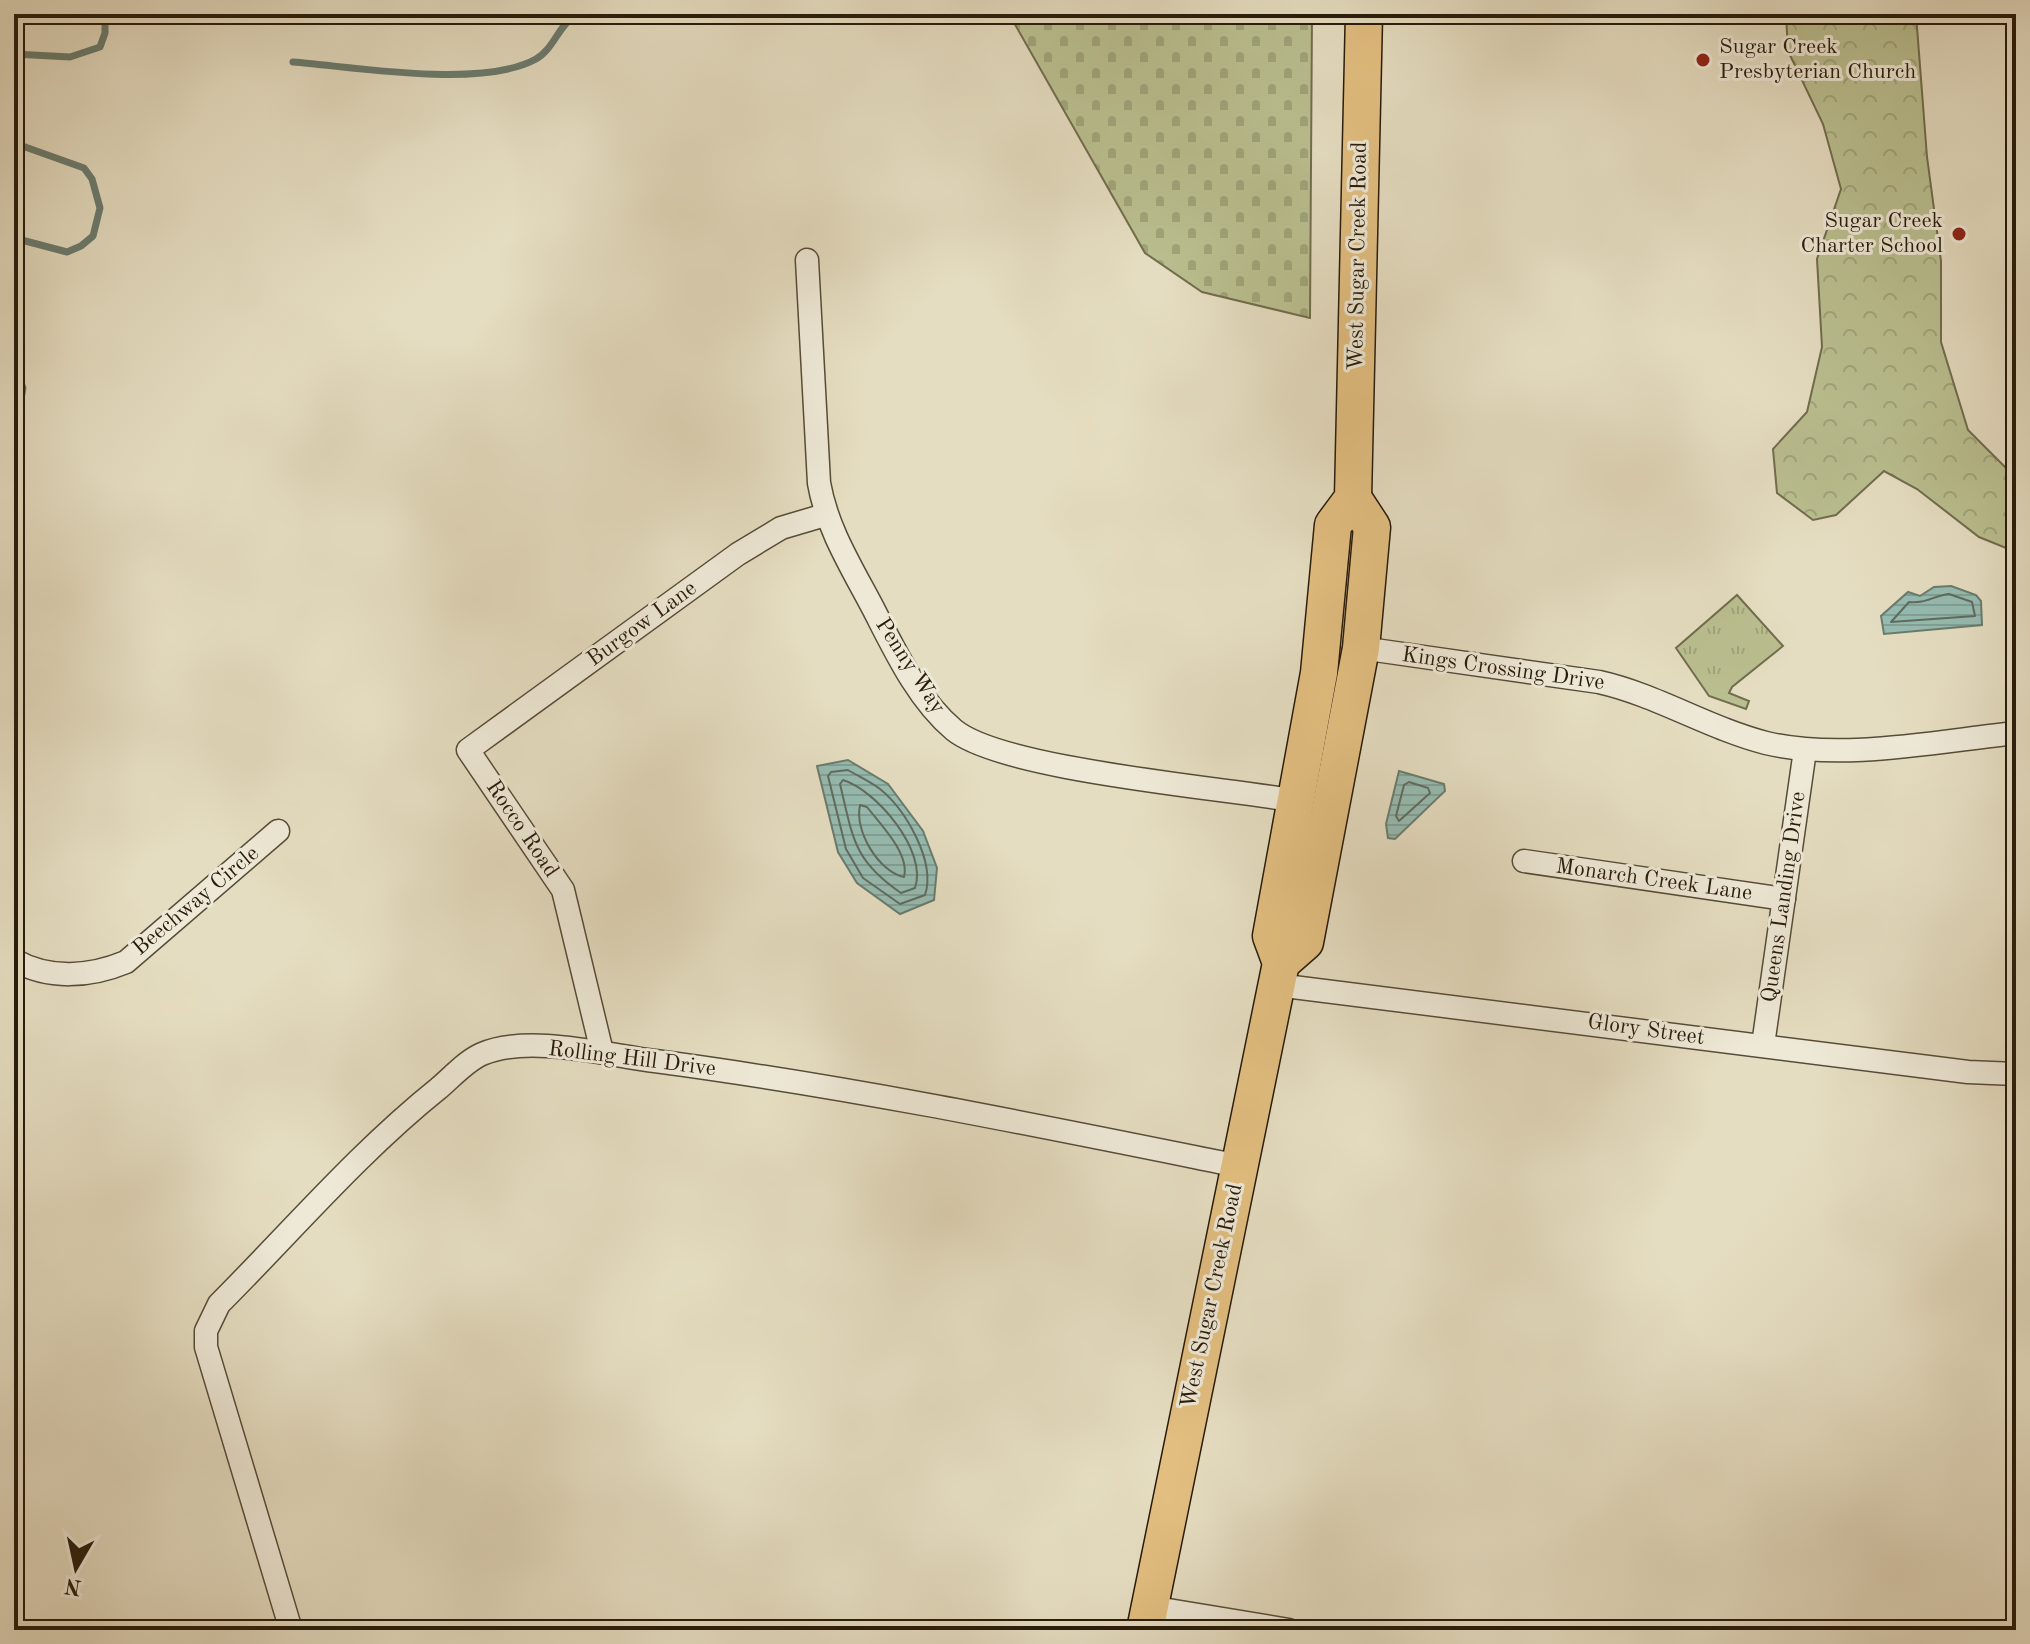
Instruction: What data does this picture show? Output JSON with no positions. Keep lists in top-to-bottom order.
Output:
{
  "streets": {
    "main road": ["West Sugar Creek Road"],
    "street": [
      "Burgow Lane",
      "Penny Way",
      "Kings Crossing Drive",
      "Rocco Road",
      "Monarch Creek Lane",
      "Queens Landing Drive",
      "Beechway Circle",
      "Glory Street",
      "Rolling Hill Drive"
    ]
  },
  "crossings": [
    ["West Sugar Creek Road", "Penny Way"],
    ["West Sugar Creek Road", "Kings Crossing Drive"],
    ["West Sugar Creek Road", "Glory Street"],
    ["West Sugar Creek Road", "Rolling Hill Drive"],
    ["Burgow Lane", "Penny Way"],
    ["Burgow Lane", "Rocco Road"],
    ["Kings Crossing Drive", "Queens Landing Drive"],
    ["Rocco Road", "Rolling Hill Drive"],
    ["Monarch Creek Lane", "Queens Landing Drive"],
    ["Queens Landing Drive", "Glory Street"]
  ],
  "places": ["Sugar Creek Presbyterian Church", "Sugar Creek Charter School"],
  "north": "bottom"
}
